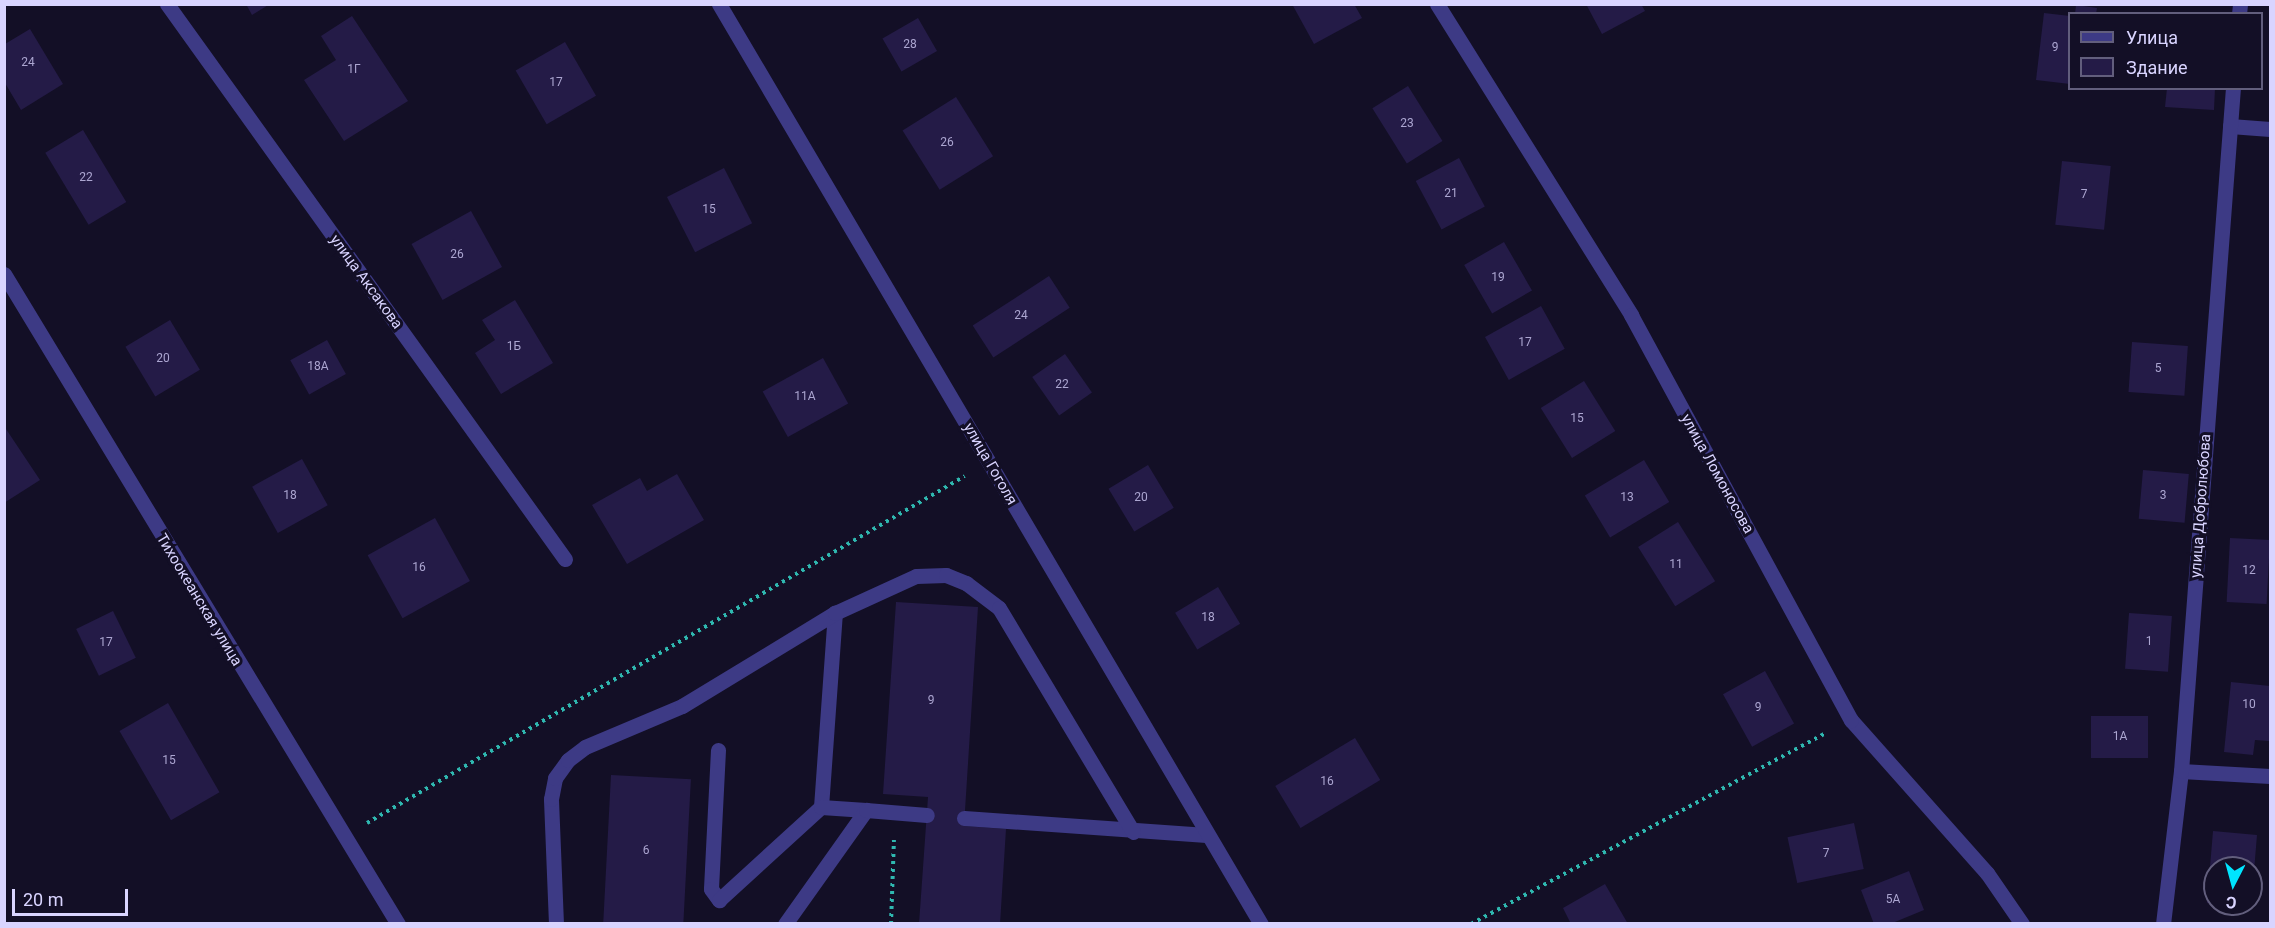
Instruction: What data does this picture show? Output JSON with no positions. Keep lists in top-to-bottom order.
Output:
{
  "streets": {
    "street": [
      "улица Аксакова",
      "улица Гоголя",
      "улица Ломоносова",
      "улица Добролюбова",
      "Тихоокеанская улица"
    ]
  },
  "house_numbers": [
    "28",
    "9",
    "24",
    "1Г",
    "17",
    "23",
    "26",
    "22",
    "21",
    "7",
    "15",
    "26",
    "19",
    "24",
    "17",
    "1Б",
    "20",
    "18А",
    "5",
    "22",
    "11А",
    "15",
    "18",
    "3",
    "20",
    "13",
    "11",
    "16",
    "12",
    "18",
    "1",
    "17",
    "9",
    "10",
    "9",
    "1А",
    "15",
    "16",
    "6",
    "7",
    "5А"
  ],
  "legend": ["Улица", "Здание"],
  "scale_bar": "20 m",
  "north": "bottom"
}
